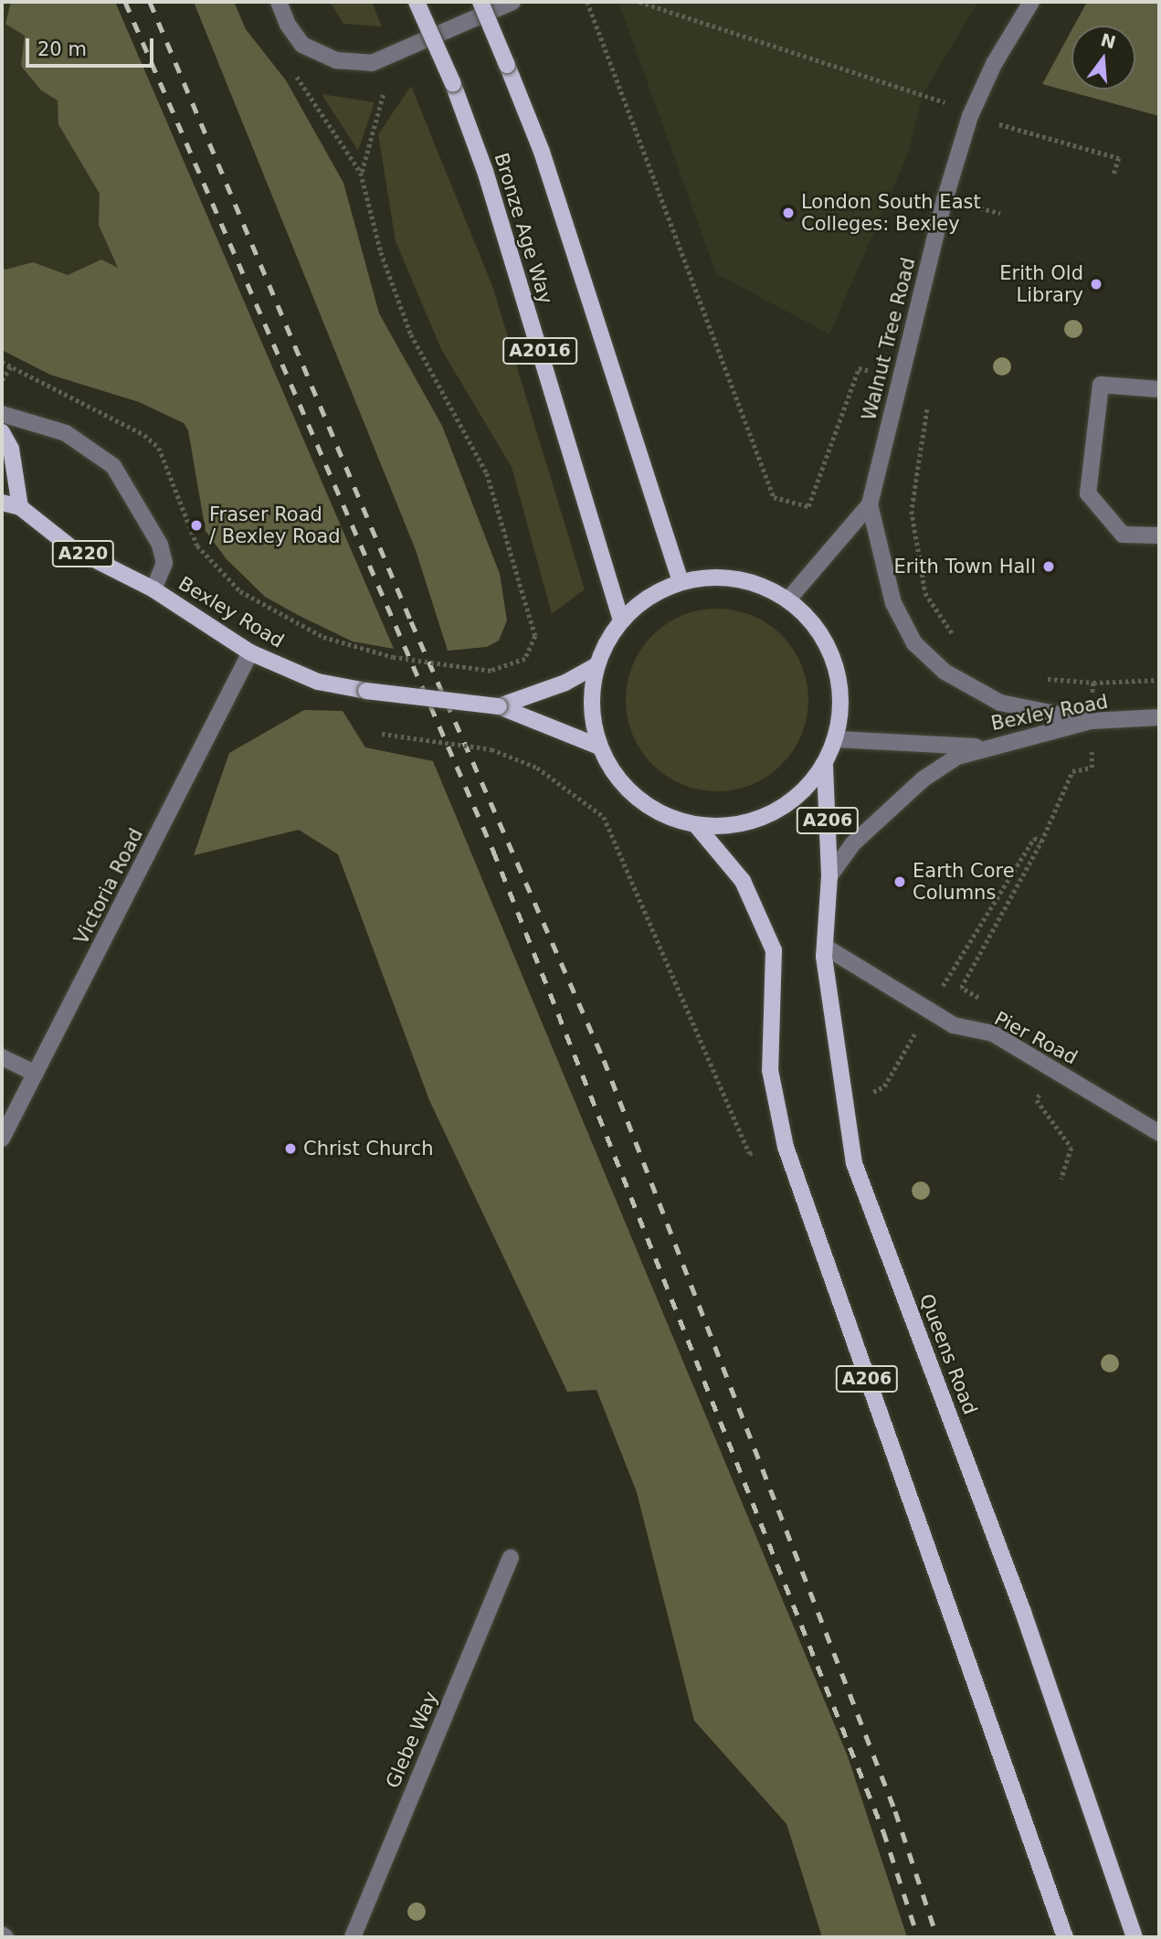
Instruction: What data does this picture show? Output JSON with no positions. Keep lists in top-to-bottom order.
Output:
{
  "streets": {
    "main road": [
      "Bronze Age Way",
      "A2016",
      "A220",
      "Bexley Road",
      "A206",
      "Queens Road"
    ],
    "street": [
      "Walnut Tree Road",
      "Victoria Road",
      "Pier Road",
      "Glebe Way"
    ]
  },
  "crossings": [
    ["Bexley Road", "Victoria Road"],
    ["Bexley Road", "Queens Road"],
    ["Pier Road", "Queens Road"]
  ],
  "places": [
    "London South East Colleges: Bexley",
    "Erith Old Library",
    "Fraser Road / Bexley Road",
    "Erith Town Hall",
    "Earth Core Columns",
    "Christ Church"
  ],
  "scale_bar": "20 m",
  "north": "top"
}
